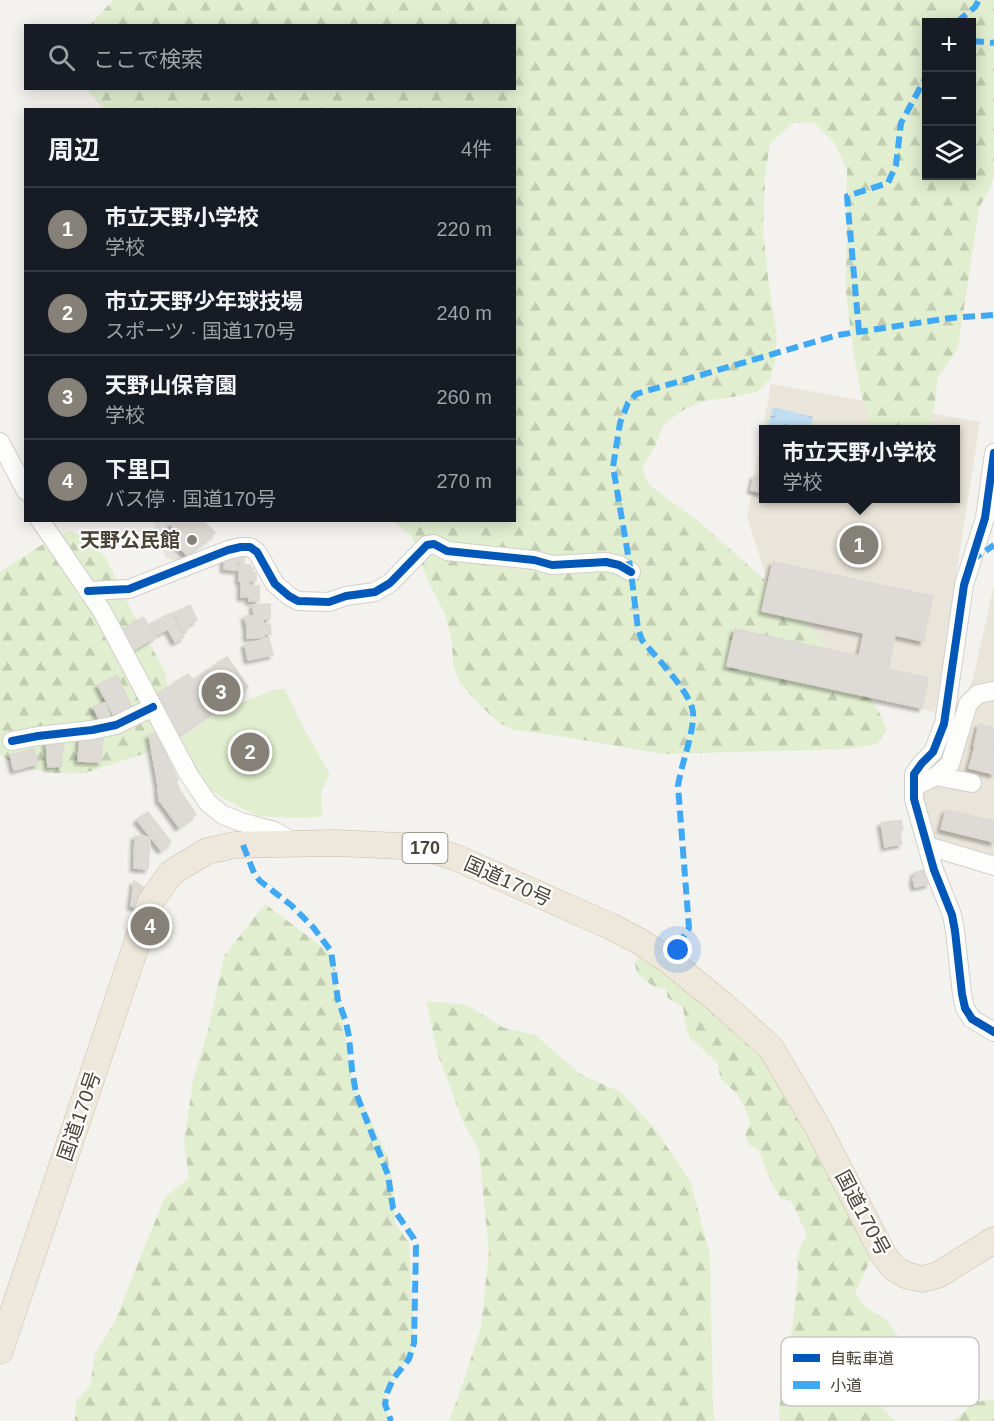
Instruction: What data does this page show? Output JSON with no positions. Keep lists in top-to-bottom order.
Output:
{
  "streets": {
    "highway": ["170", "国道170号"]
  },
  "places": ["天野公民館"],
  "legend": ["自転車道", "小道"],
  "page": {
    "map_buttons": ["+", "−"],
    "search": "ここで検索",
    "heading": ["周辺", "4件"],
    "list": [
      {
        "mark": "1",
        "name": "市立天野小学校",
        "note": "学校",
        "value": "220 m"
      },
      {
        "mark": "2",
        "name": "市立天野少年球技場",
        "note": "スポーツ · 国道170号",
        "value": "240 m"
      },
      {
        "mark": "3",
        "name": "天野山保育園",
        "note": "学校",
        "value": "260 m"
      },
      {
        "mark": "4",
        "name": "下里口",
        "note": "バス停 · 国道170号",
        "value": "270 m"
      }
    ],
    "popup": ["市立天野小学校", "学校"],
    "pins": [
      "1",
      "3",
      "2",
      "4"
    ]
  }
}
